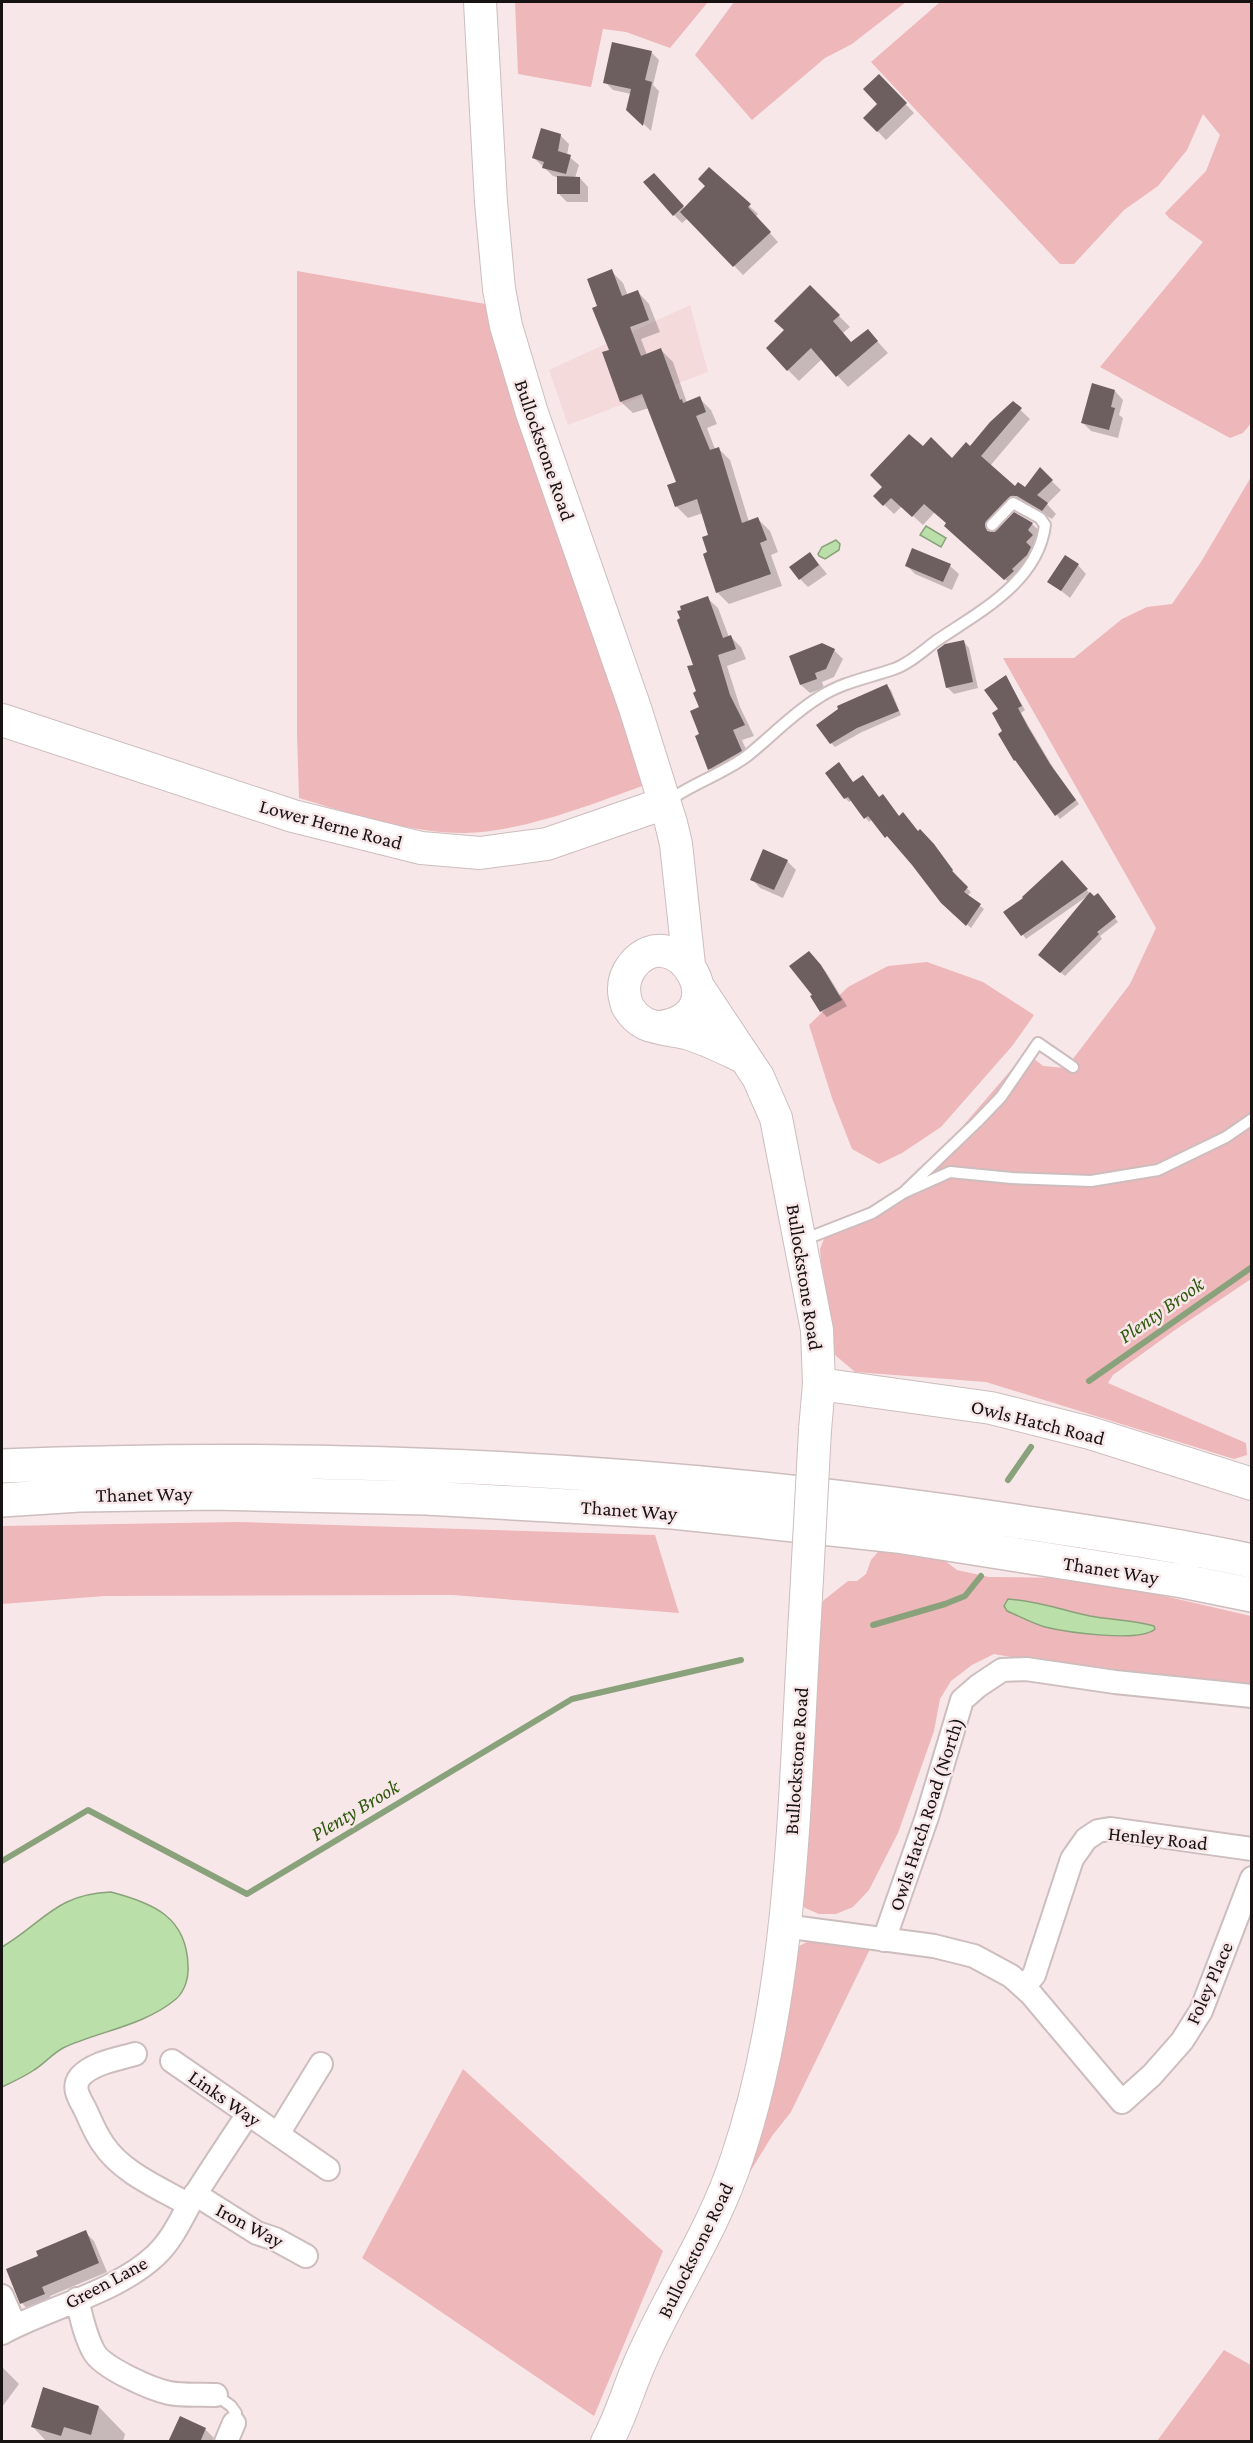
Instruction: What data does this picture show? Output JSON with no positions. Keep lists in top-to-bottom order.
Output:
{
  "streets": {
    "highway": ["Thanet Way"],
    "street": [
      "Bullockstone Road",
      "Lower Herne Road",
      "Owls Hatch Road",
      "Owls Hatch Road (North)",
      "Henley Road",
      "Foley Place",
      "Links Way",
      "Iron Way",
      "Green Lane"
    ]
  },
  "crossings": [
    ["Bullockstone Road", "Lower Herne Road"],
    ["Bullockstone Road", "Owls Hatch Road"],
    ["Henley Road", "Foley Place"],
    ["Links Way", "Green Lane"],
    ["Iron Way", "Green Lane"]
  ],
  "water": ["Plenty Brook"]
}
